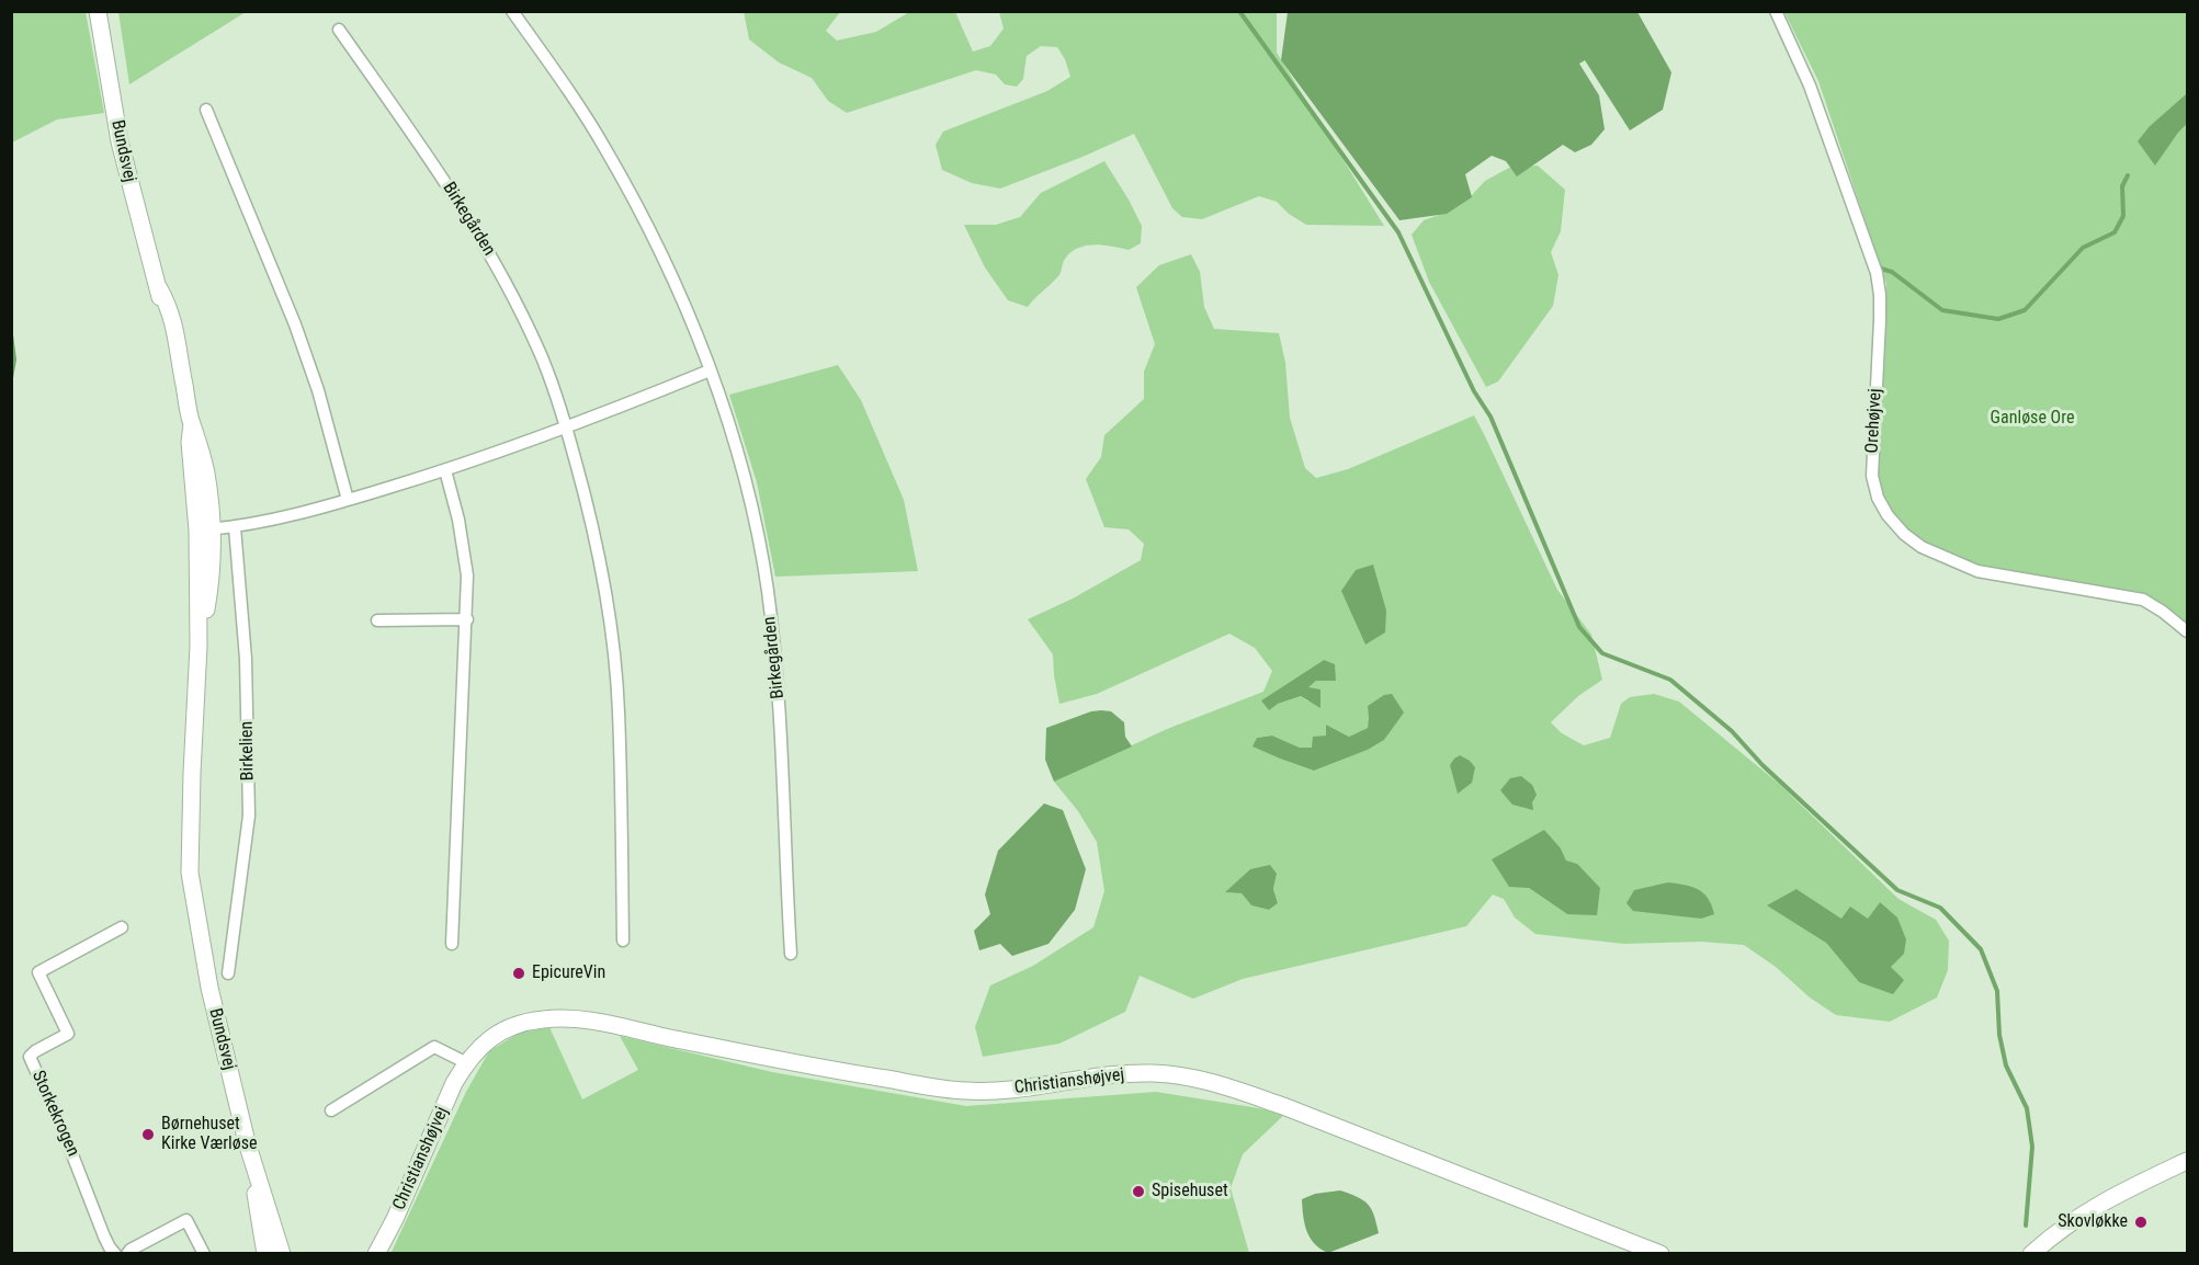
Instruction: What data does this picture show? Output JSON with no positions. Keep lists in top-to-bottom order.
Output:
{
  "streets": {
    "street": [
      "Bundsvej",
      "Birkegården",
      "Orehøjvej",
      "Birkelien",
      "Christianshøjvej",
      "Storkekrogen"
    ]
  },
  "parks": ["Ganløse Ore"],
  "places": [
    "EpicureVin",
    "Børnehuset Kirke Værløse",
    "Spisehuset",
    "Skovløkke"
  ]
}
